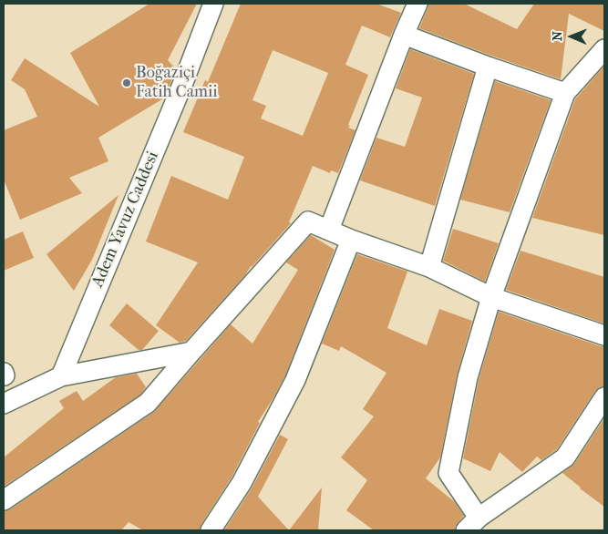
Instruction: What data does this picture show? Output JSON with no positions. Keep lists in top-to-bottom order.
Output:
{
  "streets": {
    "street": ["Adem Yavuz Caddesi"]
  },
  "places": ["Boğaziçi Fatih Camii"],
  "north": "left"
}
